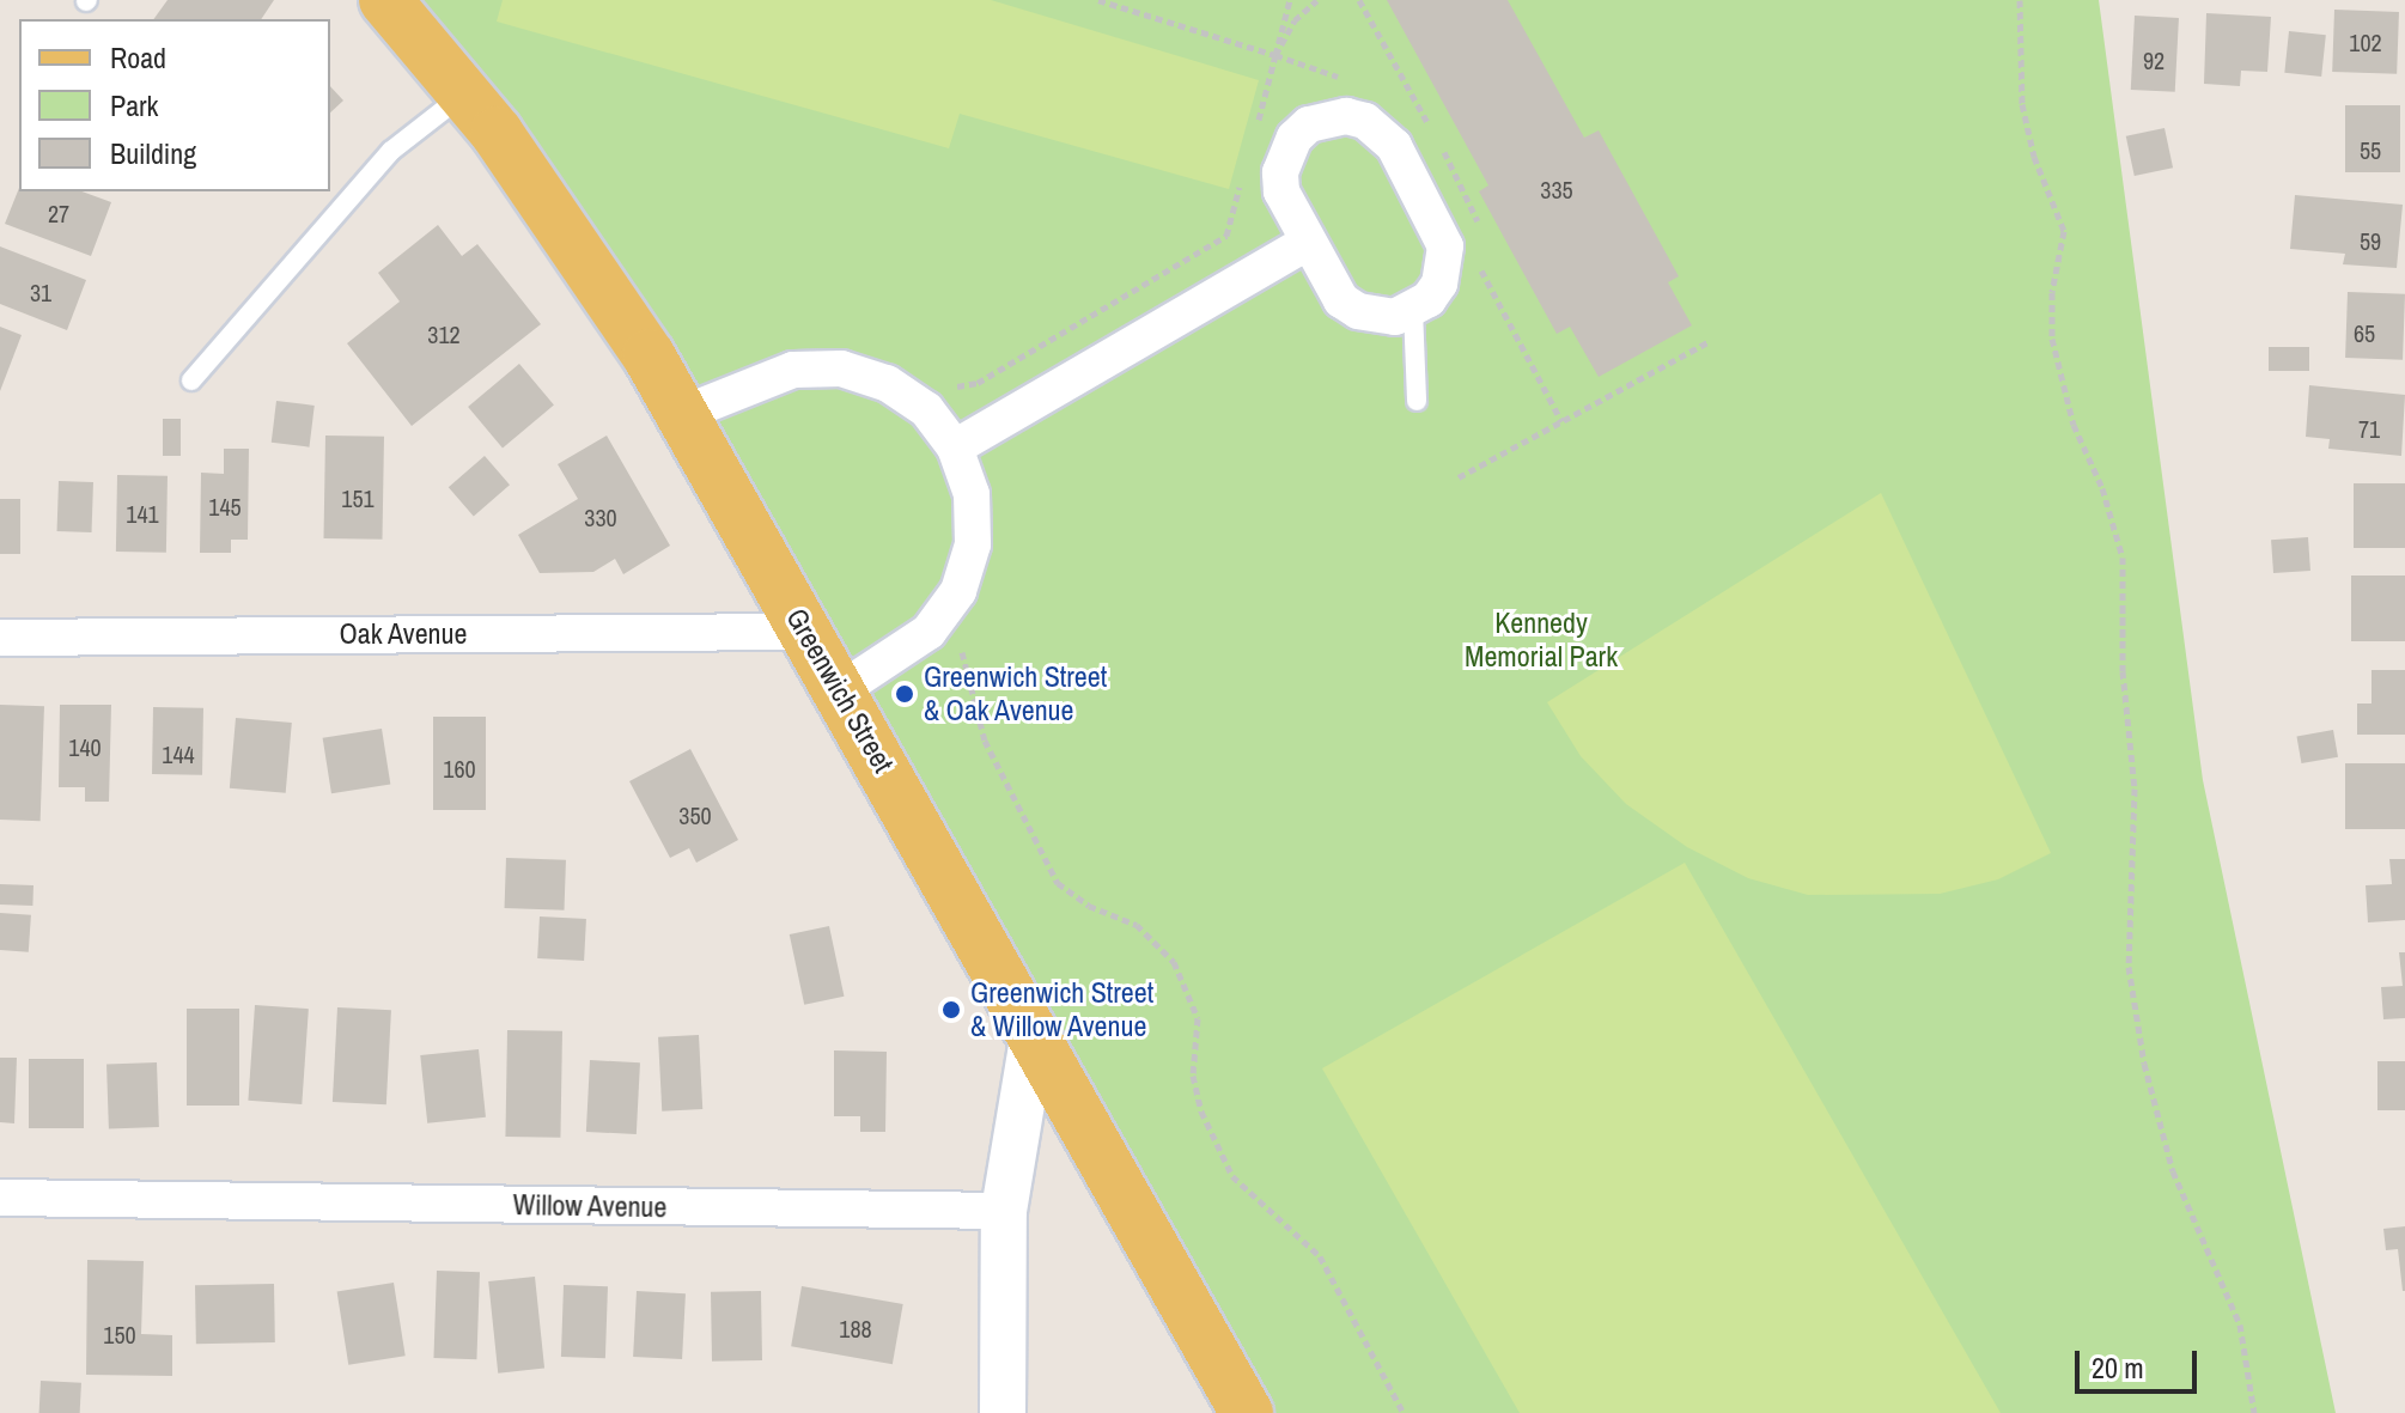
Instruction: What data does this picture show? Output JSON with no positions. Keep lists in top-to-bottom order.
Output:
{
  "streets": {
    "main road": ["Greenwich Street"],
    "street": ["Oak Avenue", "Willow Avenue"]
  },
  "crossings": [
    ["Oak Avenue", "Greenwich Street"]
  ],
  "parks": ["Kennedy Memorial Park"],
  "places": ["Greenwich Street & Oak Avenue", "Greenwich Street & Willow Avenue"],
  "house_numbers": [
    "102",
    "92",
    "55",
    "335",
    "27",
    "59",
    "31",
    "65",
    "312",
    "71",
    "151",
    "145",
    "141",
    "330",
    "140",
    "144",
    "160",
    "350",
    "188",
    "150"
  ],
  "legend": ["Road", "Park", "Building"],
  "scale_bar": "20 m"
}
